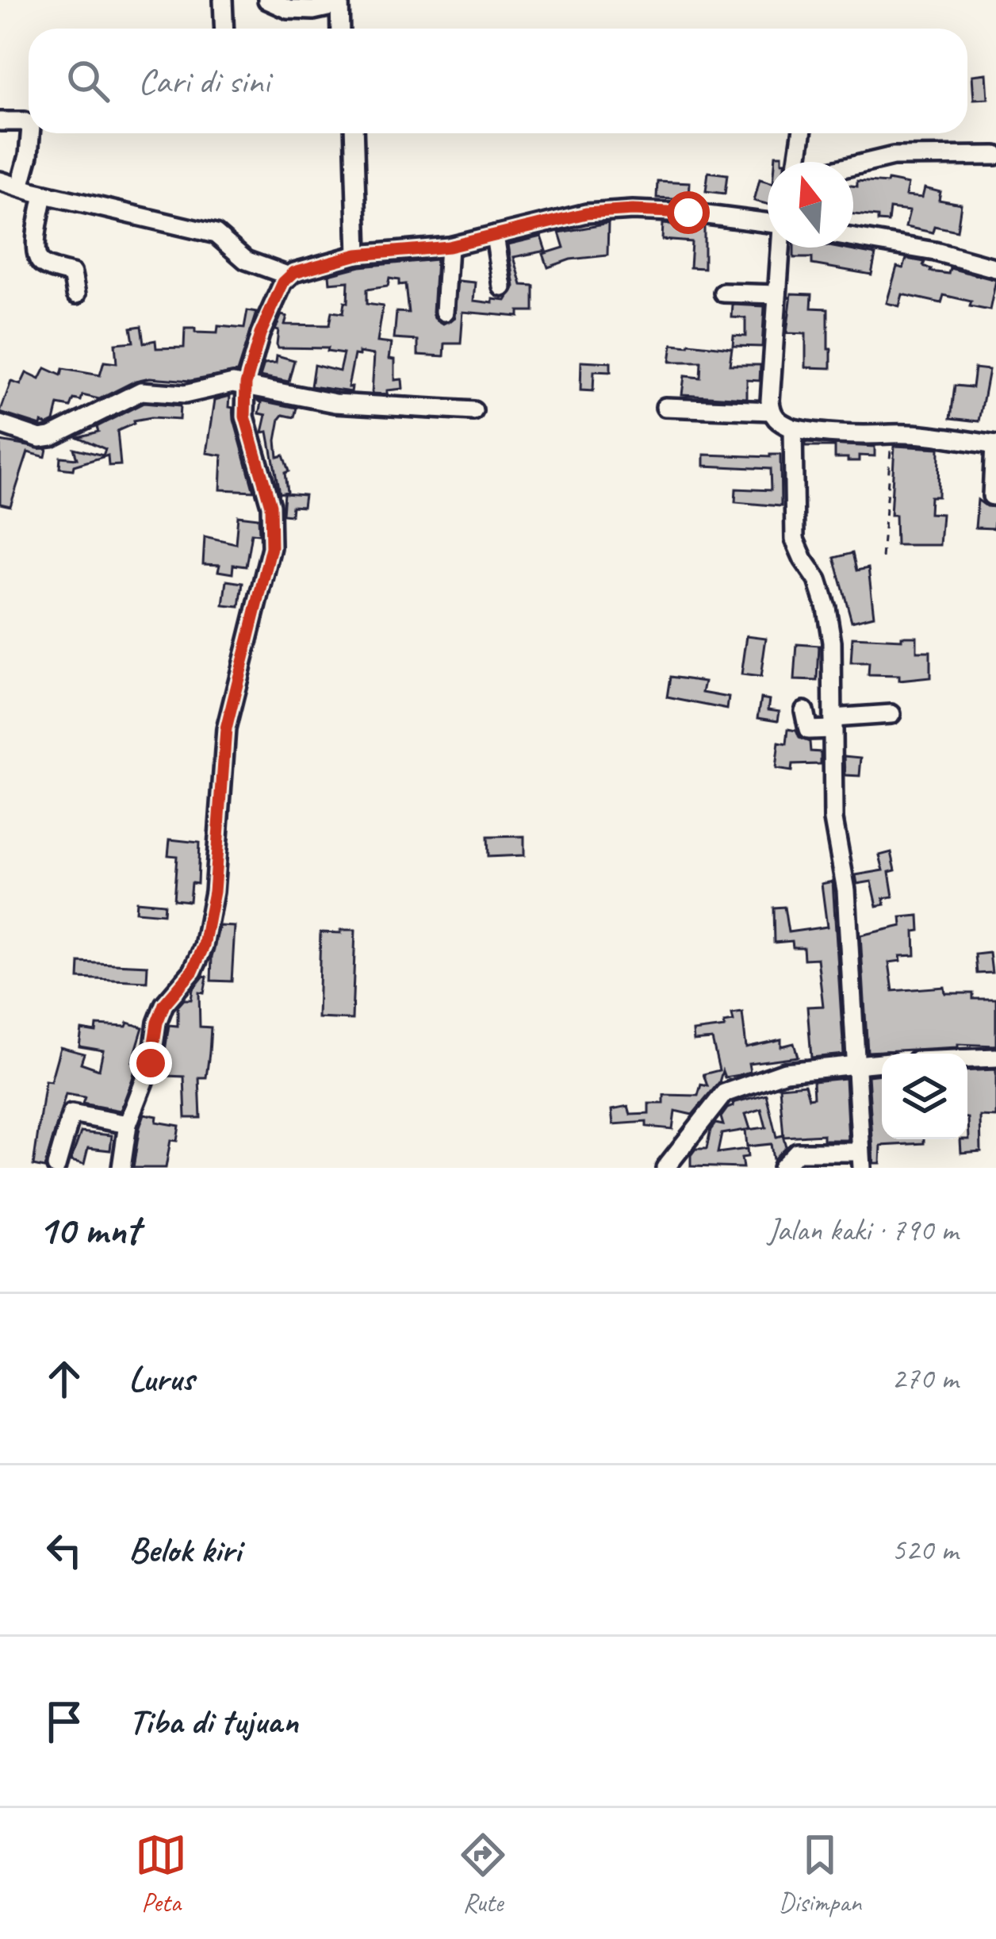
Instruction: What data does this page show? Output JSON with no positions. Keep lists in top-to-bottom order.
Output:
{
  "north": "top",
  "page": {
    "search": "Cari di sini",
    "heading": ["10 mnt", "Jalan kaki · 790 m"],
    "list": [
      ["Lurus", "270 m"],
      ["Belok kiri", "520 m"],
      "Tiba di tujuan"
    ],
    "nav": ["Peta", "Rute", "Disimpan"]
  }
}
